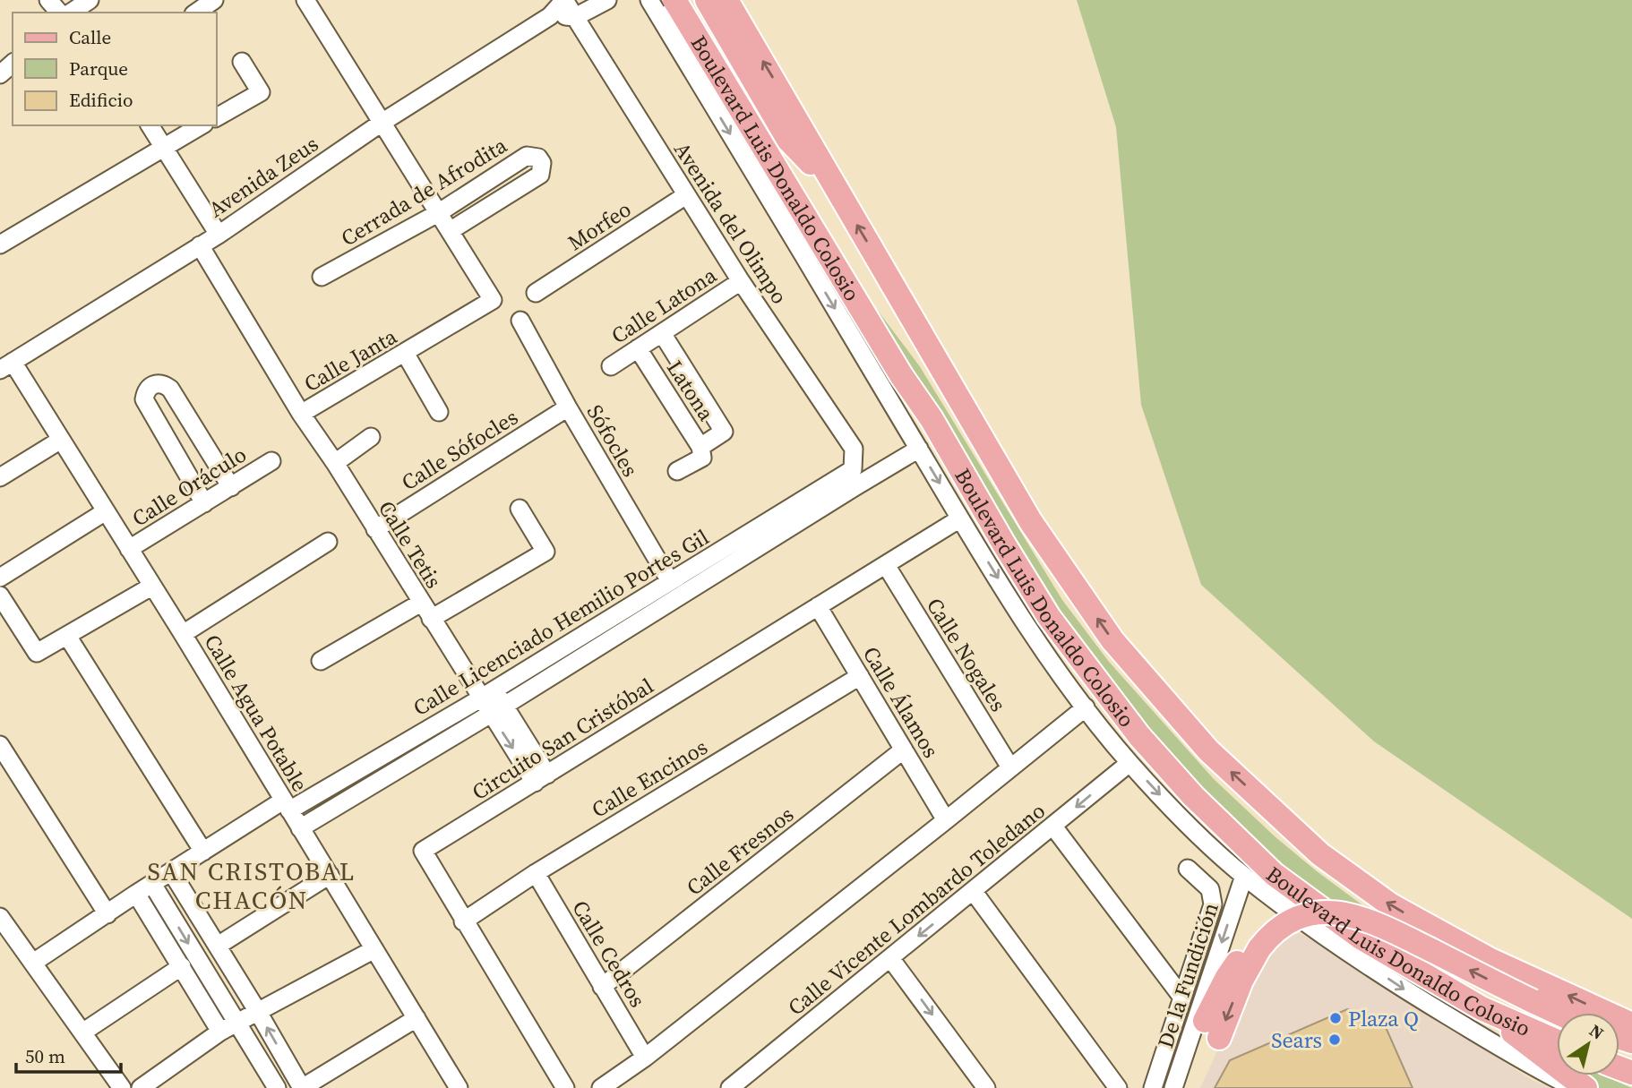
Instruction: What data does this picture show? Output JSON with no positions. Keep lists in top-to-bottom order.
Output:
{
  "streets": {
    "main road": ["Boulevard Luis Donaldo Colosio"],
    "street": [
      "Avenida Zeus",
      "Cerrada de Afrodita",
      "Avenida del Olimpo",
      "Morfeo",
      "Calle Latona",
      "Calle Janta",
      "Latona",
      "Sófocles",
      "Calle Sófocles",
      "Calle Oráculo",
      "Calle Tetis",
      "Calle Licenciado Hemilio Portes Gil",
      "Calle Nogales",
      "Calle Álamos",
      "Calle Agua Potable",
      "Circuito San Cristóbal",
      "Calle Encinos",
      "Calle Fresnos",
      "Calle Vicente Lombardo Toledano",
      "Calle Cedros",
      "De la Fundición"
    ]
  },
  "crossings": [
    ["Avenida Zeus", "Avenida del Olimpo"],
    ["Avenida Zeus", "Calle Janta"],
    ["Avenida Zeus", "Calle Agua Potable"],
    ["Cerrada de Afrodita", "Calle Janta"],
    ["Avenida del Olimpo", "Morfeo"],
    ["Avenida del Olimpo", "Calle Latona"],
    ["Avenida del Olimpo", "Calle Licenciado Hemilio Portes Gil"],
    ["Calle Latona", "Latona"],
    ["Calle Janta", "Calle Tetis"],
    ["Sófocles", "Calle Sófocles"],
    ["Sófocles", "Calle Licenciado Hemilio Portes Gil"],
    ["Calle Sófocles", "Calle Tetis"],
    ["Calle Oráculo", "Calle Agua Potable"],
    ["Calle Tetis", "Calle Licenciado Hemilio Portes Gil"],
    ["Calle Tetis", "Circuito San Cristóbal"],
    ["Calle Licenciado Hemilio Portes Gil", "Calle Agua Potable"],
    ["Calle Nogales", "Circuito San Cristóbal"],
    ["Calle Álamos", "Circuito San Cristóbal"],
    ["Calle Álamos", "Calle Encinos"],
    ["Calle Álamos", "Calle Fresnos"],
    ["Circuito San Cristóbal", "Calle Encinos"],
    ["Calle Encinos", "Calle Cedros"],
    ["Calle Fresnos", "Calle Cedros"]
  ],
  "districts": ["SAN CRISTOBAL CHACÓN"],
  "places": ["Plaza Q", "Sears"],
  "legend": ["Calle", "Parque", "Edificio"],
  "scale_bar": "50 m",
  "north": "top right"
}
